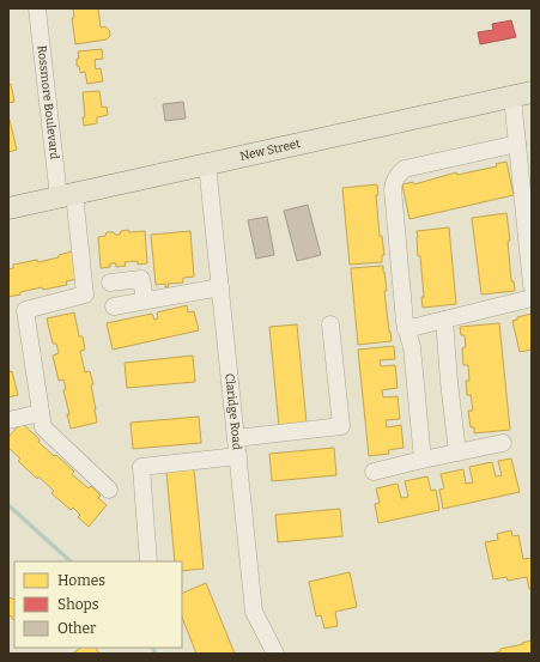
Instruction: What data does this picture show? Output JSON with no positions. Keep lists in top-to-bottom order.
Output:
{
  "streets": {
    "main road": ["New Street"],
    "street": ["Rossmore Boulevard", "Claridge Road"]
  },
  "crossings": [
    ["Rossmore Boulevard", "New Street"],
    ["New Street", "Claridge Road"]
  ],
  "legend": ["Homes", "Shops", "Other"]
}
